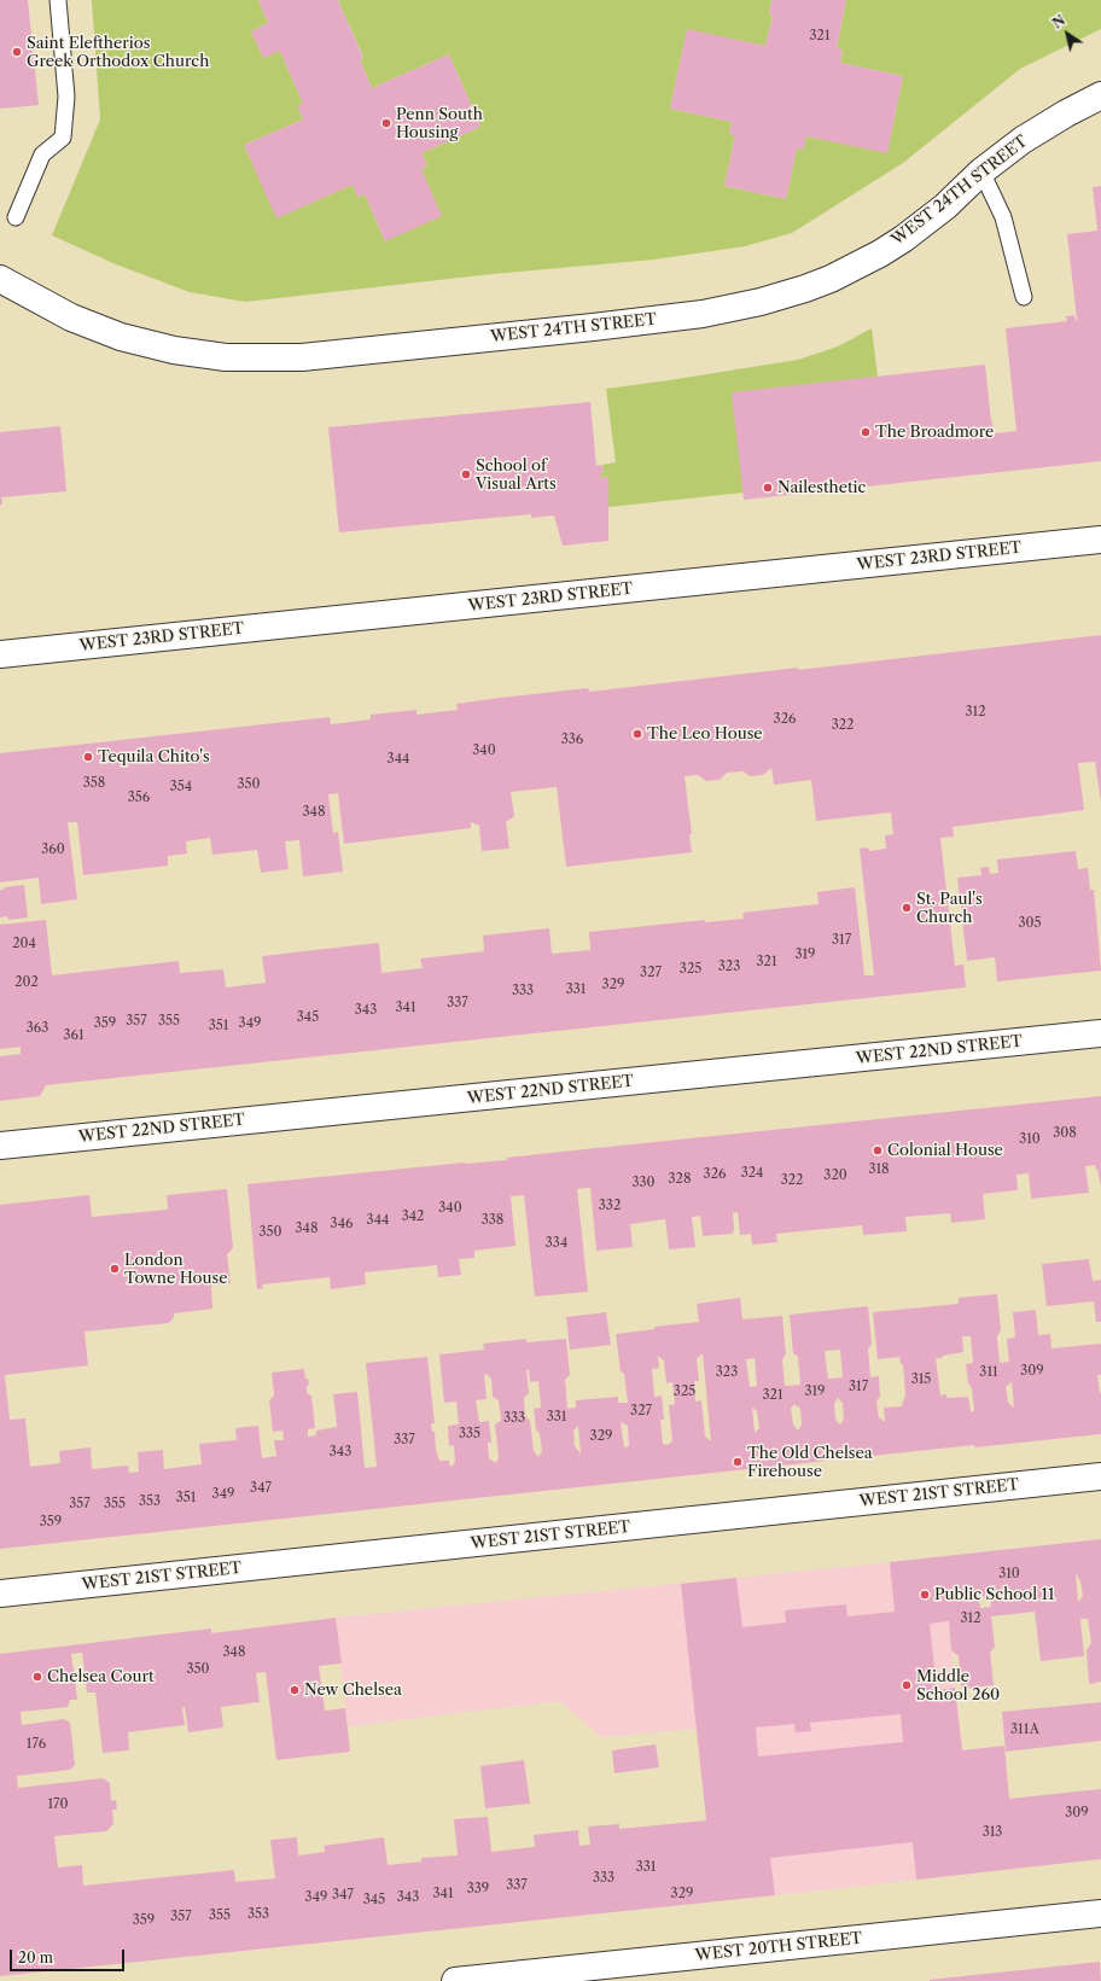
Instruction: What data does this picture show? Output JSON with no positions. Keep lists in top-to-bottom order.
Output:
{
  "streets": {
    "street": [
      "WEST 24TH STREET",
      "WEST 23RD STREET",
      "WEST 22ND STREET",
      "WEST 21ST STREET",
      "WEST 20TH STREET"
    ]
  },
  "places": [
    "Saint Eleftherios Greek Orthodox Church",
    "Penn South Housing",
    "The Broadmore",
    "School of Visual Arts",
    "Nailesthetic",
    "The Leo House",
    "Tequila Chito's",
    "St. Paul's Church",
    "Colonial House",
    "London Towne House",
    "The Old Chelsea Firehouse",
    "Public School 11",
    "Chelsea Court",
    "Middle School 260",
    "New Chelsea"
  ],
  "house_numbers": [
    "321",
    "312",
    "326",
    "322",
    "336",
    "340",
    "344",
    "358",
    "350",
    "354",
    "356",
    "348",
    "360",
    "305",
    "317",
    "204",
    "319",
    "321",
    "323",
    "325",
    "327",
    "202",
    "329",
    "331",
    "333",
    "337",
    "341",
    "343",
    "345",
    "357",
    "355",
    "359",
    "349",
    "351",
    "363",
    "361",
    "308",
    "310",
    "318",
    "324",
    "326",
    "320",
    "328",
    "322",
    "330",
    "332",
    "340",
    "342",
    "344",
    "338",
    "346",
    "348",
    "350",
    "334",
    "309",
    "323",
    "311",
    "315",
    "317",
    "325",
    "319",
    "321",
    "327",
    "331",
    "333",
    "335",
    "329",
    "337",
    "343",
    "347",
    "349",
    "351",
    "353",
    "357",
    "355",
    "359",
    "310",
    "312",
    "348",
    "350",
    "311A",
    "176",
    "170",
    "309",
    "313",
    "331",
    "333",
    "337",
    "339",
    "341",
    "329",
    "347",
    "349",
    "343",
    "345",
    "353",
    "355",
    "357",
    "359"
  ],
  "scale_bar": "20 m",
  "north": "top left"
}
